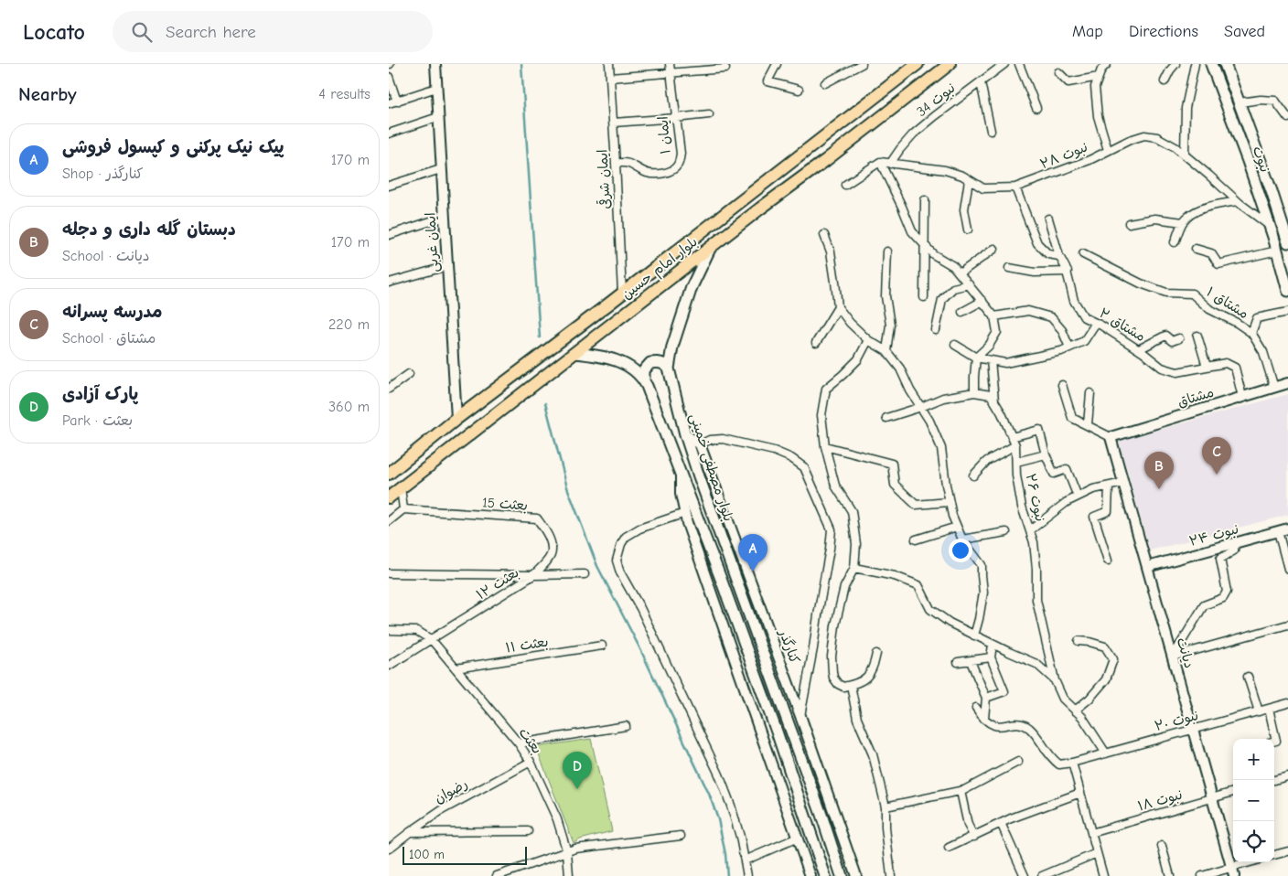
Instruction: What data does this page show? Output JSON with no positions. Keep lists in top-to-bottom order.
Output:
{
  "streets": {
    "main road": ["نبوت", "بلوار امام حسین", "بلوار مصطفی خمینی"],
    "street": [
      "نبوت 34",
      "ایمان ۱",
      "نبوت ۲۸",
      "ایمان شرقی",
      "ایمان غربی",
      "مشتاق ۱",
      "مشتاق ۲",
      "مشتاق",
      "نبوت ۲۶",
      "بعثت 15",
      "نبوت ۲۴",
      "بعثت ۱۲",
      "بعثت ۱۱",
      "کنارگذر",
      "دیانت",
      "نبوت ۲۰",
      "بعثت",
      "رضوان",
      "نبوت ۱۸"
    ]
  },
  "crossings": [
    ["نبوت 34", "نبوت ۲۸"],
    ["ایمان ۱", "ایمان شرقی"],
    ["نبوت ۲۸", "نبوت"],
    ["ایمان شرقی", "بلوار امام حسین"],
    ["ایمان غربی", "بلوار امام حسین"],
    ["بلوار امام حسین", "بلوار مصطفی خمینی"],
    ["مشتاق ۱", "مشتاق"],
    ["مشتاق ۲", "مشتاق"],
    ["مشتاق", "دیانت"],
    ["بعثت 15", "بعثت ۱۲"],
    ["نبوت ۲۴", "دیانت"],
    ["بعثت ۱۲", "بعثت"],
    ["بعثت ۱۱", "بعثت"],
    ["دیانت", "نبوت ۲۰"],
    ["دیانت", "نبوت ۱۸"],
    ["بعثت", "رضوان"]
  ],
  "scale_bar": "100 m",
  "page": {
    "header": "Locato",
    "search": "Search here",
    "nav": ["Map", "Directions", "Saved"],
    "heading": ["Nearby", "4 results"],
    "list": [
      {
        "mark": "A",
        "name": "پیک نیک پرکنی و کپسول فروشی",
        "note": "Shop · کنارگذر",
        "value": "170 m"
      },
      {
        "mark": "B",
        "name": "دبستان گله داری و دجله",
        "note": "School · دیانت",
        "value": "170 m"
      },
      {
        "mark": "C",
        "name": "مدرسه پسرانه",
        "note": "School · مشتاق",
        "value": "220 m"
      },
      {
        "mark": "D",
        "name": "پارک آزادی",
        "note": "Park · بعثت",
        "value": "360 m"
      }
    ],
    "pins": [
      "C",
      "B",
      "A",
      "D"
    ],
    "map_buttons": ["+", "−"],
    "scale": "100 m"
  }
}
